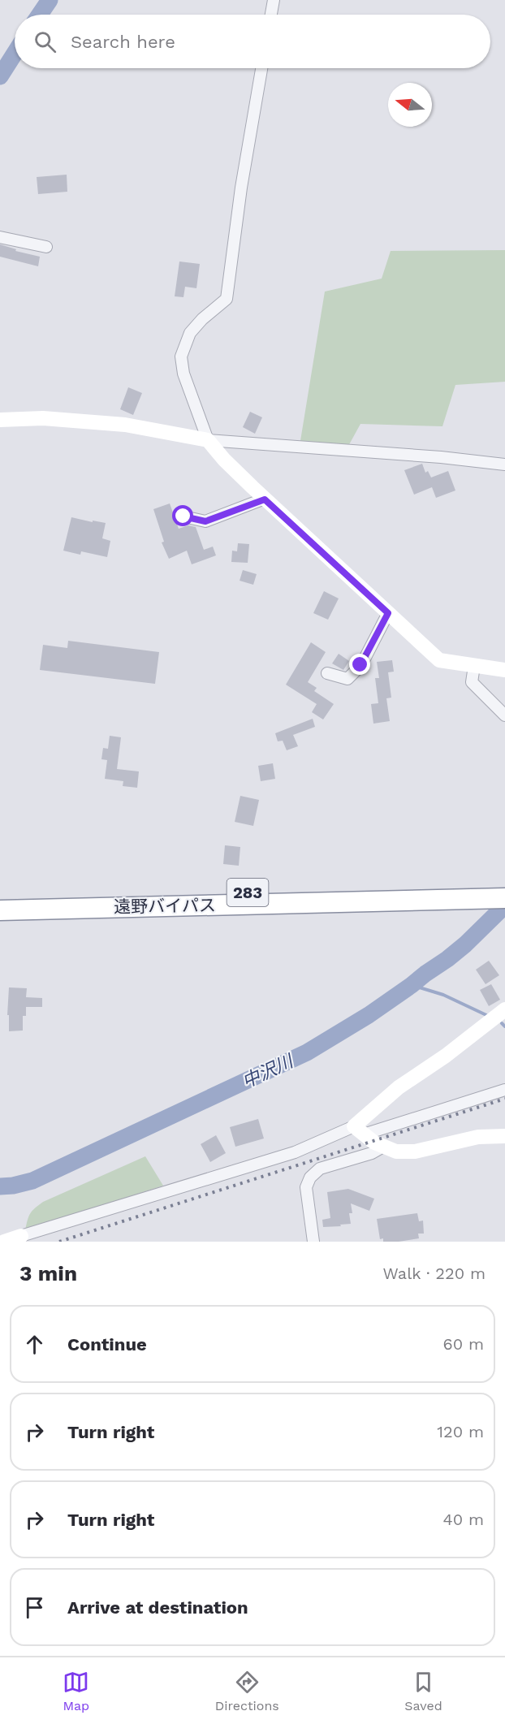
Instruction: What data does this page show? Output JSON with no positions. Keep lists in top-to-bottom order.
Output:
{
  "streets": {
    "highway": ["283", "遠野バイパス"]
  },
  "water": ["中沢川"],
  "north": "left",
  "page": {
    "search": "Search here",
    "heading": ["3 min", "Walk · 220 m"],
    "list": [
      ["Continue", "60 m"],
      ["Turn right", "120 m"],
      ["Turn right", "40 m"],
      "Arrive at destination"
    ],
    "nav": ["Map", "Directions", "Saved"]
  }
}
